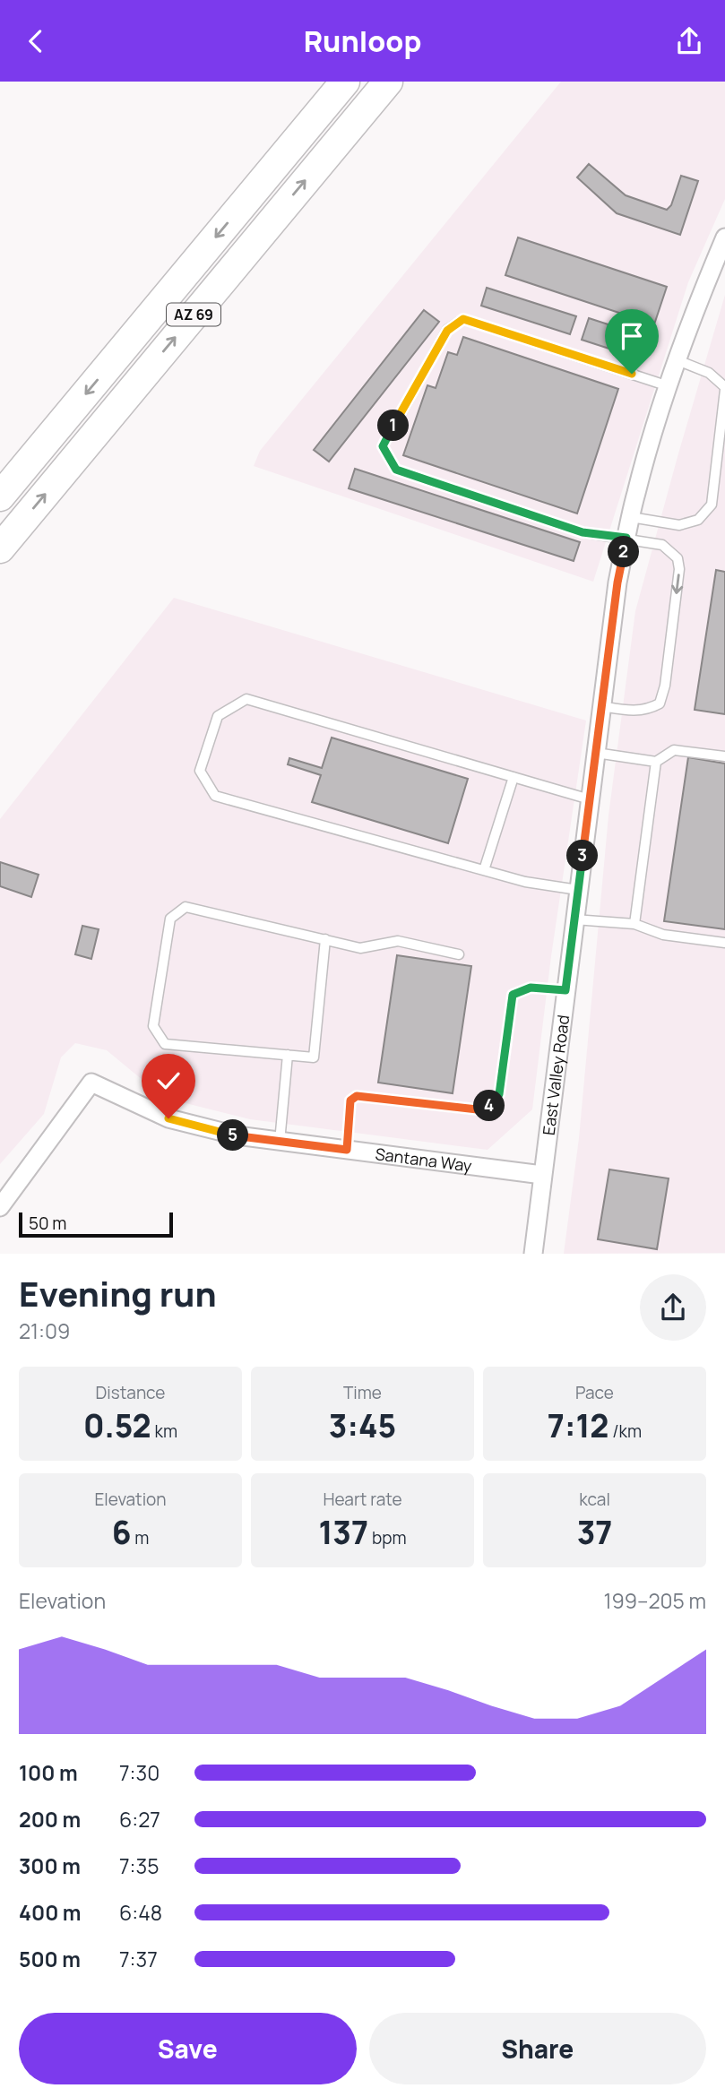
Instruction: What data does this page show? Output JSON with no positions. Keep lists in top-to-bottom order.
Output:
{
  "streets": {
    "main road": ["AZ 69"],
    "street": ["East Valley Road", "Santana Way"]
  },
  "crossings": [
    ["East Valley Road", "Santana Way"]
  ],
  "scale_bar": "50 m",
  "page": {
    "header": "Runloop",
    "pins": [
      "1",
      "2",
      "3",
      "4",
      "5"
    ],
    "scale": "50 m",
    "heading": ["Evening run", "21:09"],
    "stats": [
      ["Distance", "0.52 km"],
      ["Time", "3:45"],
      ["Pace", "7:12 /km"],
      ["Elevation", "6 m"],
      ["Heart rate", "137 bpm"],
      ["kcal", "37"]
    ],
    "chart": ["Elevation", "199–205 m"],
    "list": [
      {
        "name": "100 m",
        "note": "7:30"
      },
      {
        "name": "200 m",
        "note": "6:27"
      },
      {
        "name": "300 m",
        "note": "7:35"
      },
      {
        "name": "400 m",
        "note": "6:48"
      },
      {
        "name": "500 m",
        "note": "7:37"
      }
    ],
    "buttons": ["Save", "Share"]
  }
}
